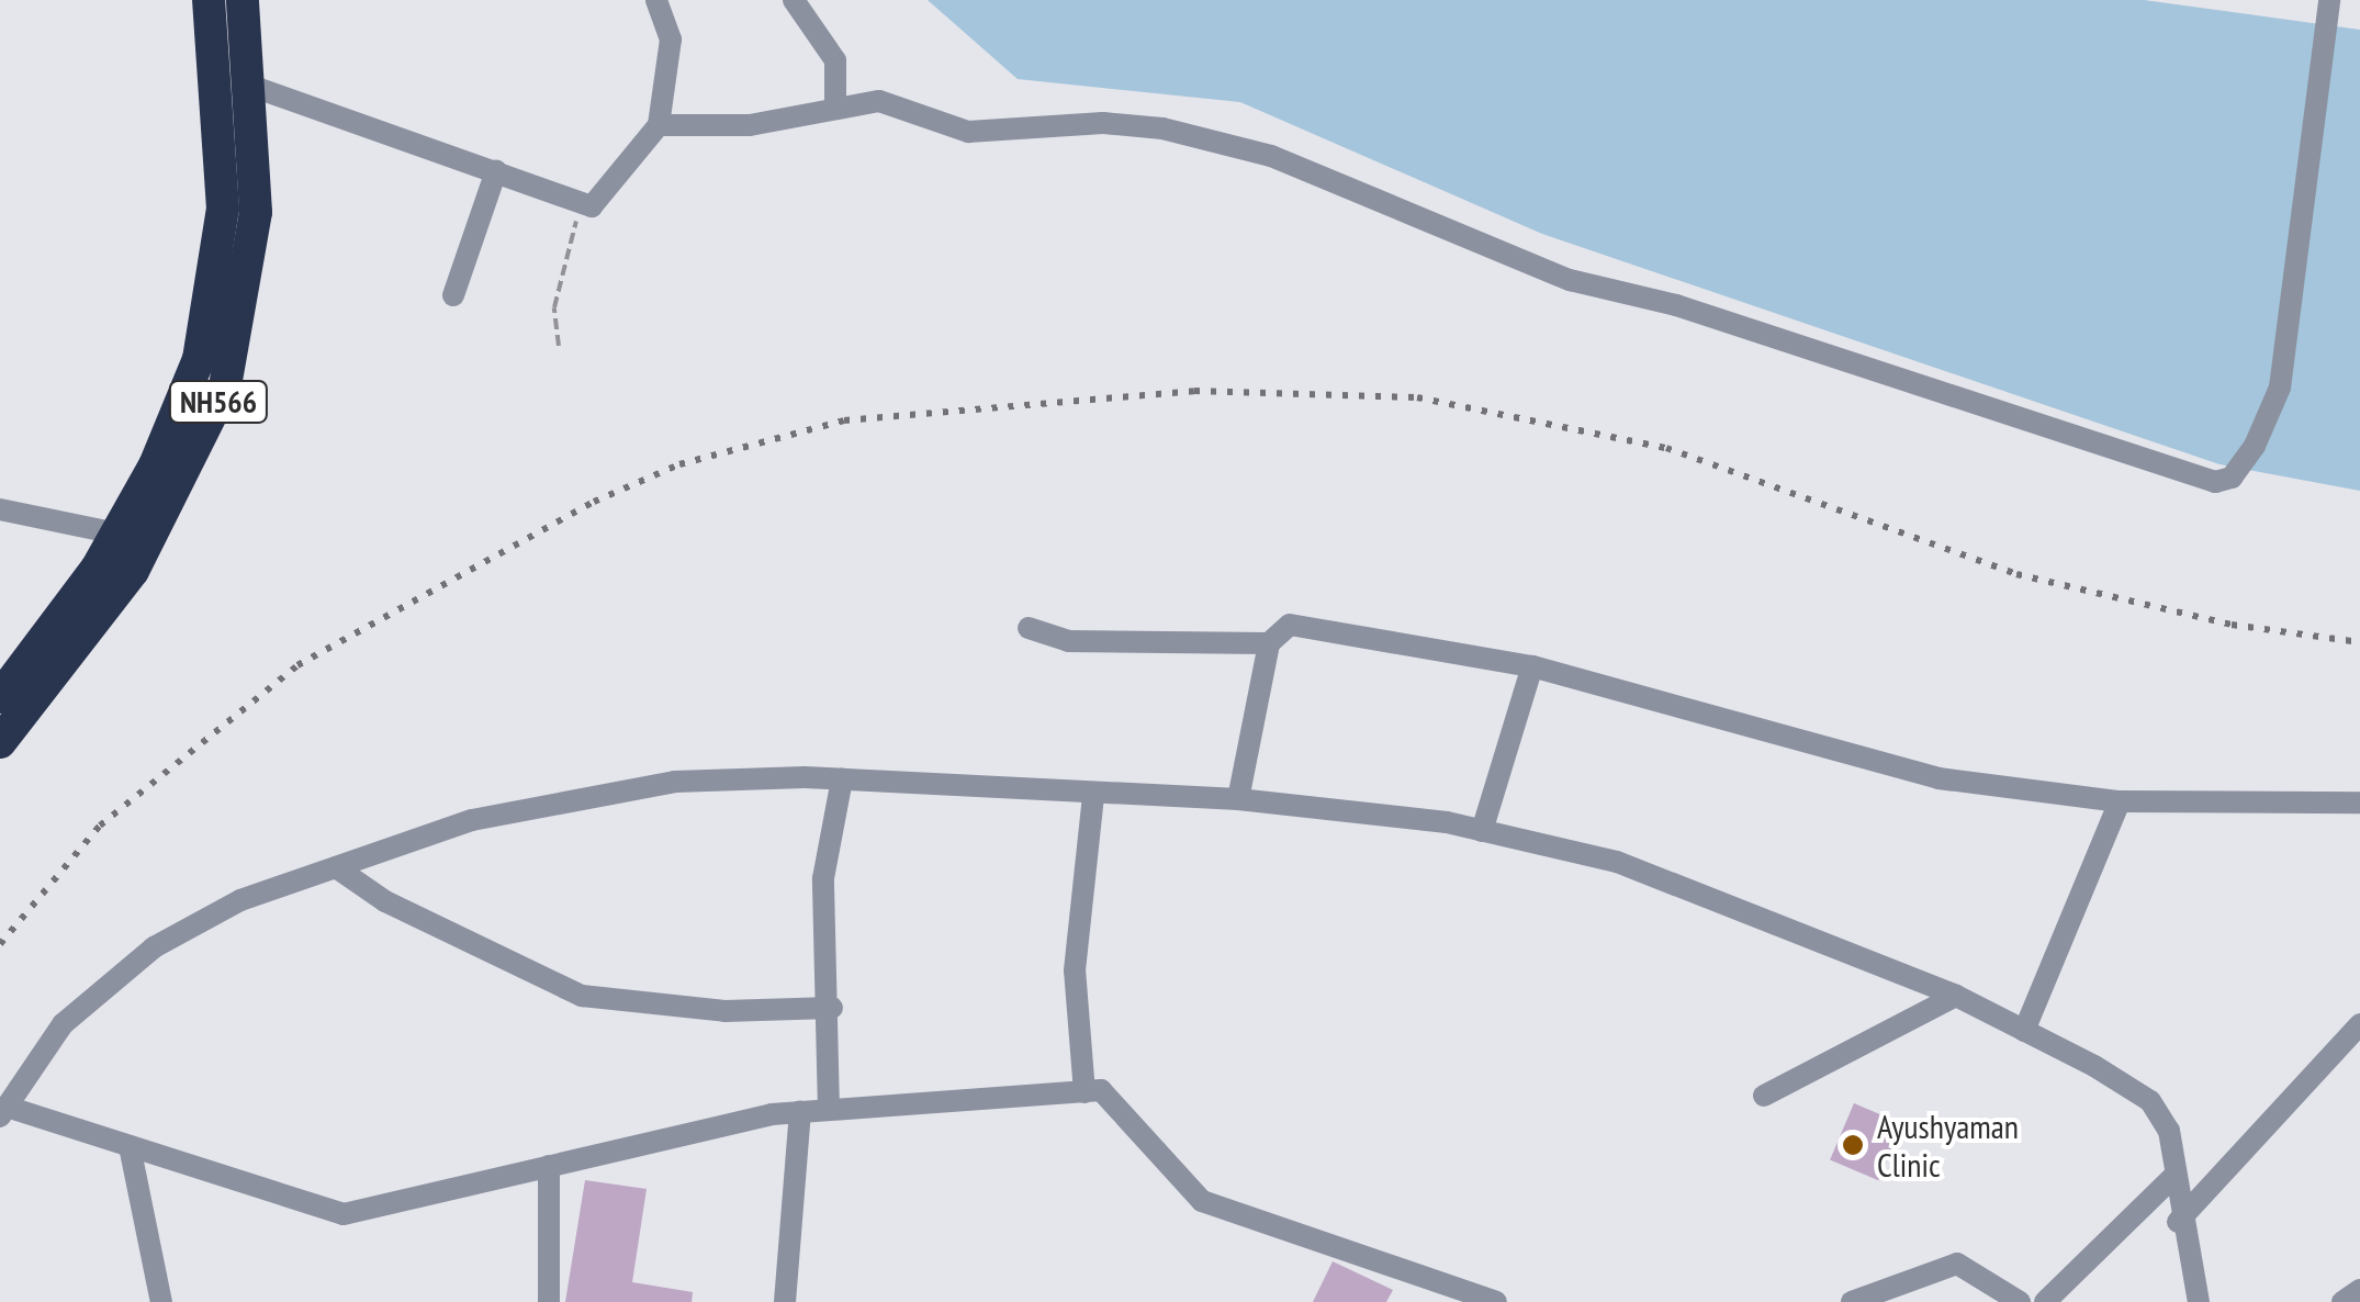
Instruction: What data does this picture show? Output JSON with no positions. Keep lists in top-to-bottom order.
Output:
{
  "streets": {
    "highway": ["NH566"]
  },
  "places": ["Ayushyaman Clinic"]
}
